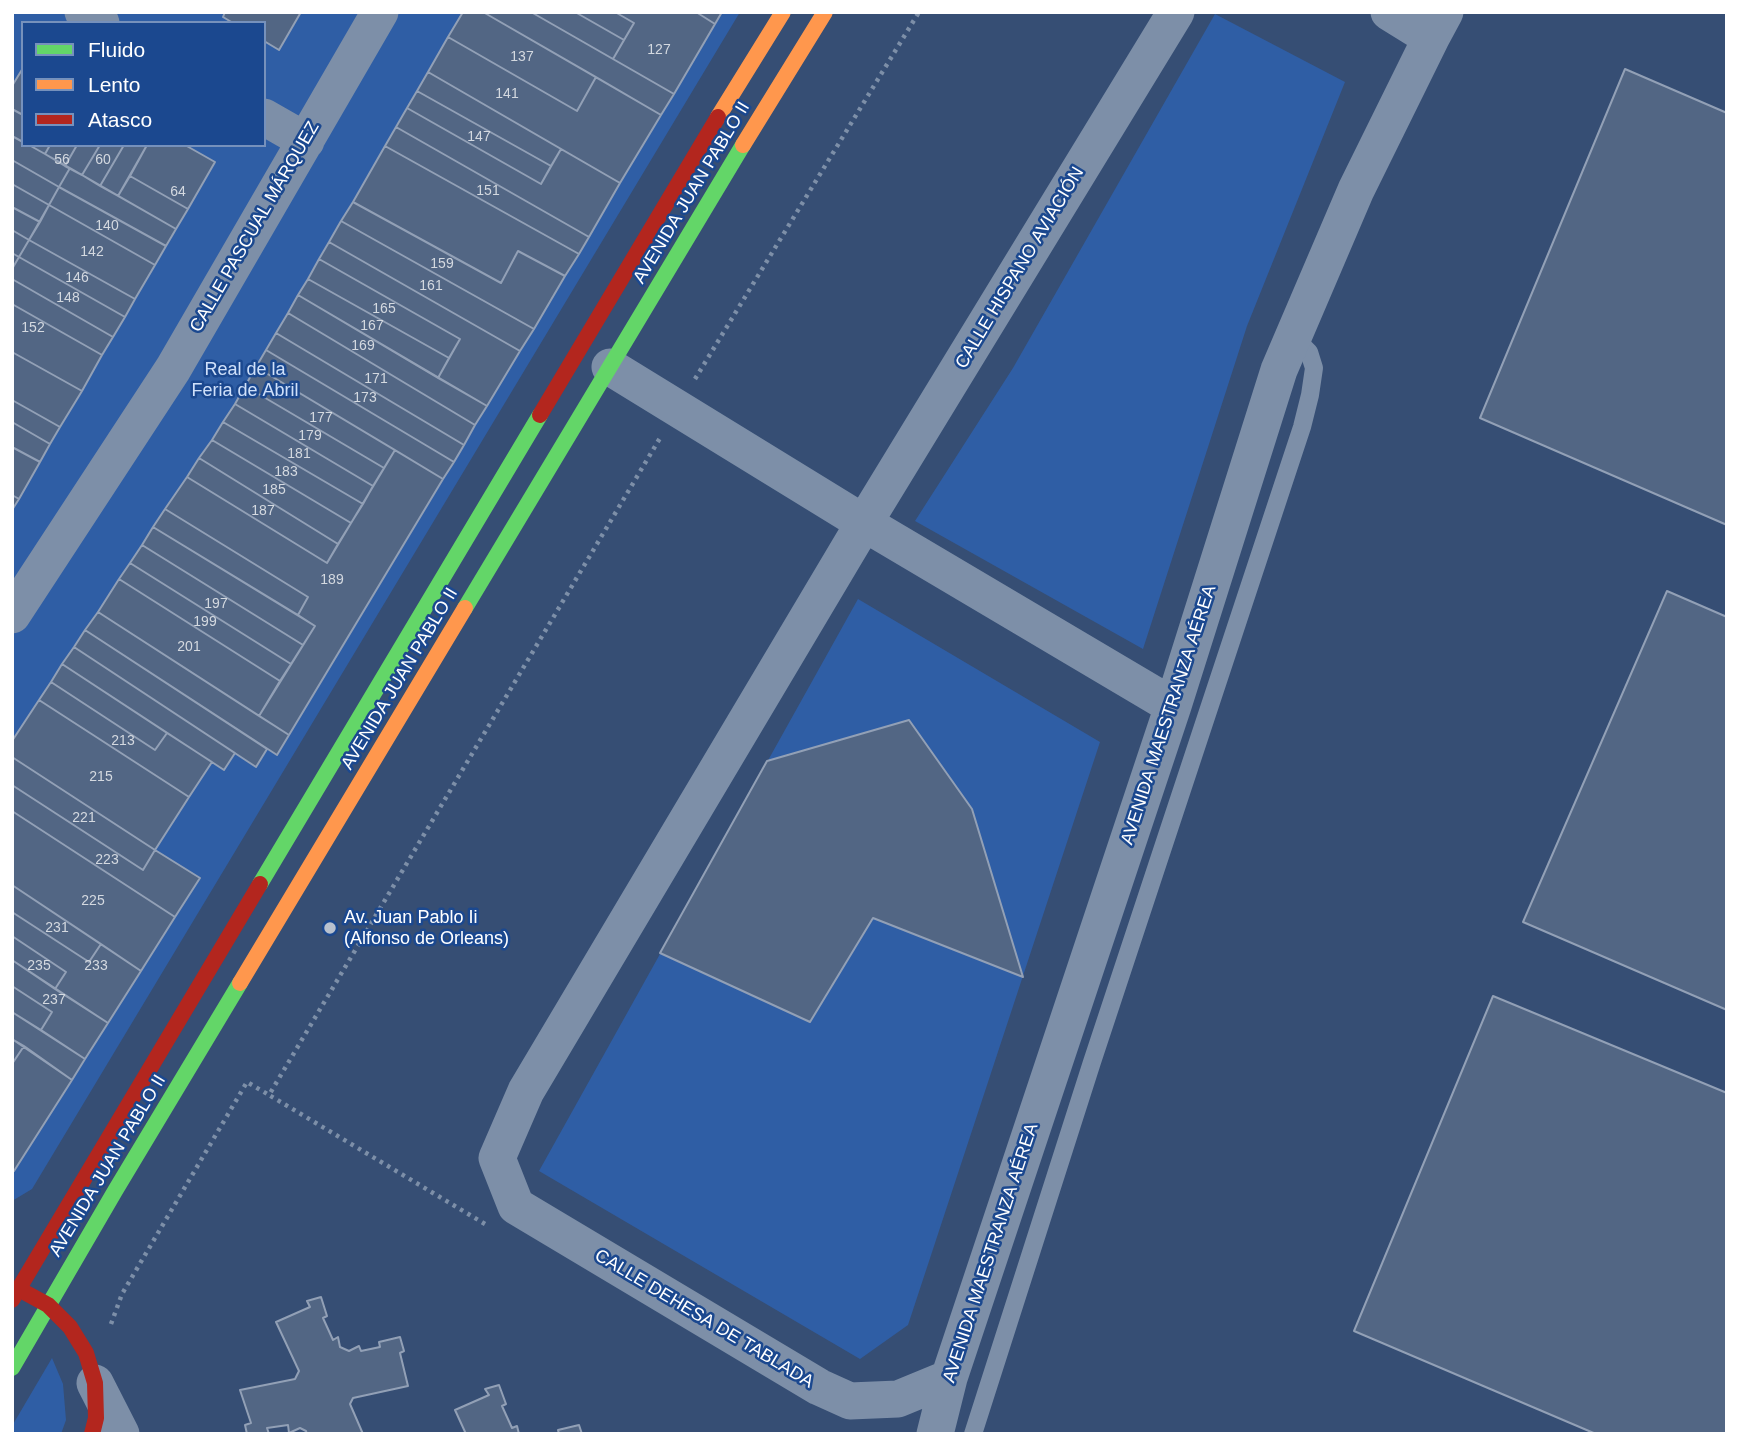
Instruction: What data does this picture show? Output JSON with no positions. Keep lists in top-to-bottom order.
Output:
{
  "streets": {
    "main road": ["AVENIDA JUAN PABLO II"],
    "street": [
      "CALLE PASCUAL MÁRQUEZ",
      "CALLE HISPANO AVIACIÓN",
      "AVENIDA MAESTRANZA AÉREA",
      "CALLE DEHESA DE TABLADA"
    ]
  },
  "crossings": [
    ["CALLE HISPANO AVIACIÓN", "CALLE DEHESA DE TABLADA"],
    ["AVENIDA MAESTRANZA AÉREA", "CALLE DEHESA DE TABLADA"]
  ],
  "parks": ["Real de la Feria de Abril"],
  "places": ["Av. Juan Pablo Ii (Alfonso de Orleans)"],
  "house_numbers": [
    "127",
    "137",
    "141",
    "147",
    "56",
    "60",
    "151",
    "64",
    "140",
    "142",
    "159",
    "146",
    "161",
    "148",
    "165",
    "167",
    "152",
    "169",
    "171",
    "173",
    "177",
    "179",
    "181",
    "183",
    "185",
    "187",
    "189",
    "197",
    "199",
    "201",
    "213",
    "215",
    "221",
    "223",
    "225",
    "231",
    "235",
    "233",
    "237"
  ],
  "legend": ["Fluido", "Lento", "Atasco"]
}
